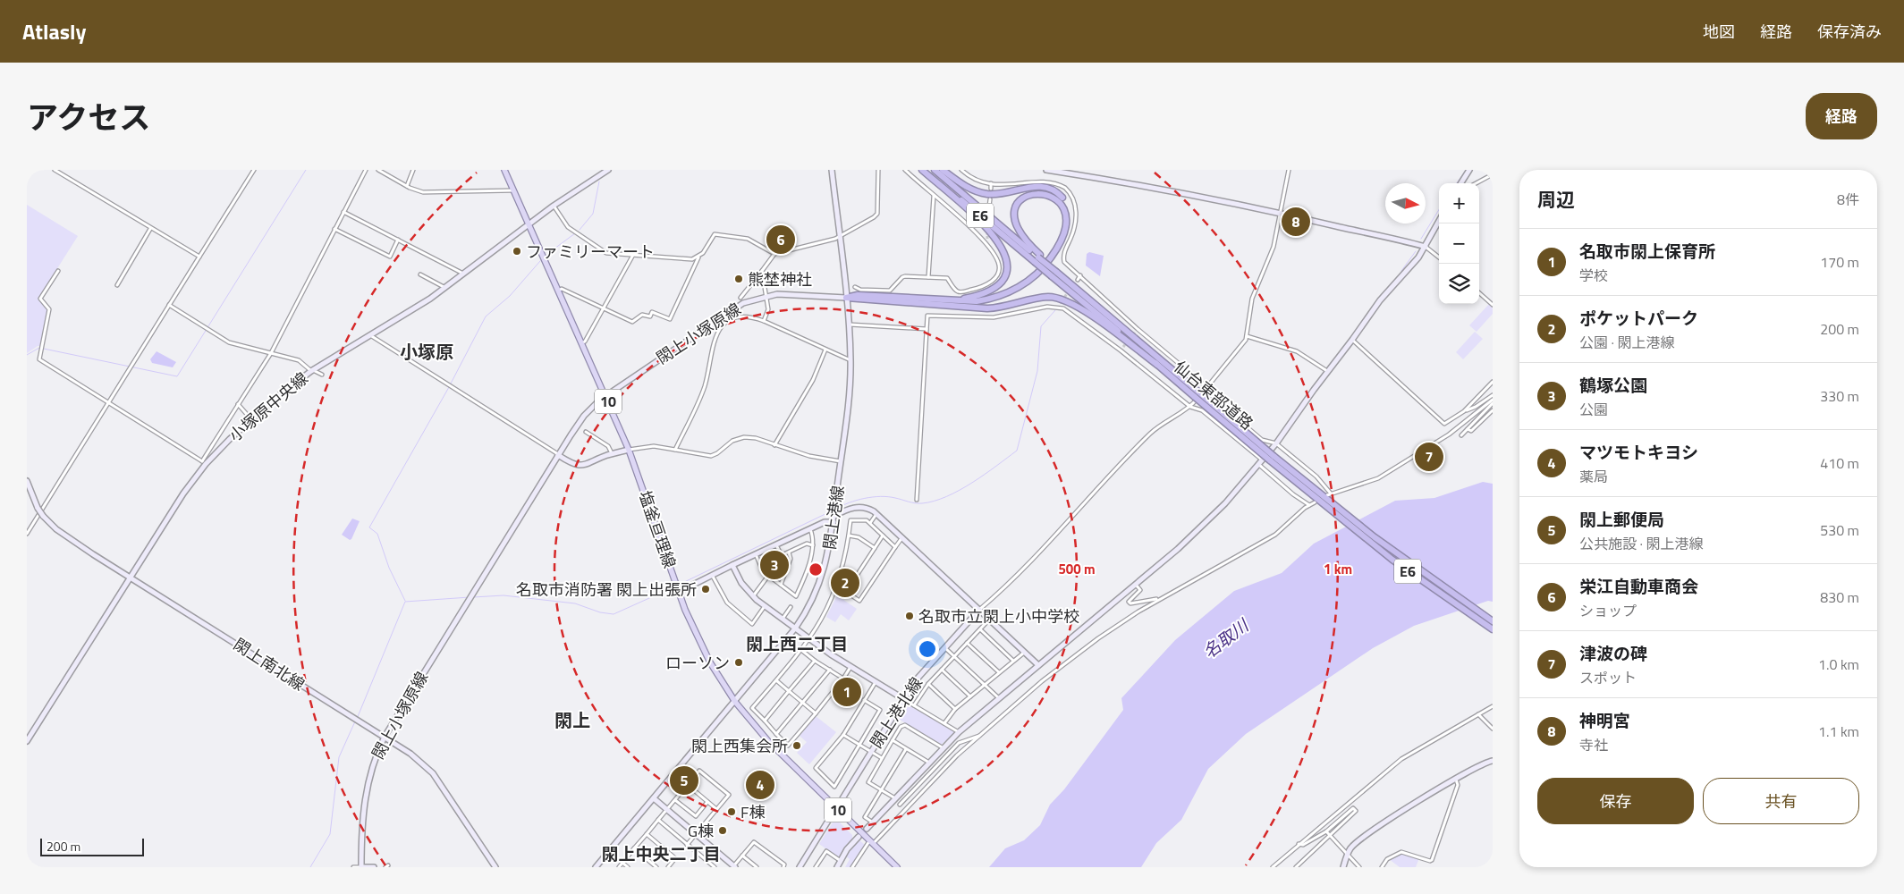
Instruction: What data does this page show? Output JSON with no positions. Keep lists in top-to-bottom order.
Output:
{
  "streets": {
    "highway": ["E6", "仙台東部道路"],
    "main road": ["10", "塩釜亘理線"],
    "street": [
      "閖上小塚原線",
      "小塚原中央線",
      "閖上港線",
      "閖上南北線",
      "閖上港北線"
    ]
  },
  "crossings": [
    ["閖上小塚原線", "閖上港線"],
    ["閖上小塚原線", "閖上南北線"],
    ["10", "塩釜亘理線"],
    ["小塚原中央線", "塩釜亘理線"],
    ["小塚原中央線", "閖上南北線"],
    ["閖上港線", "塩釜亘理線"]
  ],
  "districts": [
    "小塚原",
    "閖上西二丁目",
    "閖上",
    "閖上中央二丁目"
  ],
  "water": ["名取川"],
  "places": [
    "ファミリーマート",
    "熊埜神社",
    "名取市消防署 閖上出張所",
    "名取市立閖上小中学校",
    "ローソン",
    "閖上西集会所",
    "F棟",
    "G棟"
  ],
  "scale_bar": "200 m",
  "north": "right",
  "page": {
    "header": "Atlasly",
    "nav": ["地図", "経路", "保存済み"],
    "title": "アクセス",
    "buttons": [
      "経路",
      ["保存", "共有"]
    ],
    "heading": ["周辺", "8件"],
    "map_buttons": ["+", "−"],
    "pins": [
      "8",
      "6",
      "7",
      "3",
      "2",
      "1",
      "5",
      "4"
    ],
    "list": [
      {
        "mark": "1",
        "name": "名取市閖上保育所",
        "note": "学校",
        "value": "170 m"
      },
      {
        "mark": "2",
        "name": "ポケットパーク",
        "note": "公園 · 閖上港線",
        "value": "200 m"
      },
      {
        "mark": "3",
        "name": "鶴塚公園",
        "note": "公園",
        "value": "330 m"
      },
      {
        "mark": "4",
        "name": "マツモトキヨシ",
        "note": "薬局",
        "value": "410 m"
      },
      {
        "mark": "5",
        "name": "閖上郵便局",
        "note": "公共施設 · 閖上港線",
        "value": "530 m"
      },
      {
        "mark": "6",
        "name": "栄江自動車商会",
        "note": "ショップ",
        "value": "830 m"
      },
      {
        "mark": "7",
        "name": "津波の碑",
        "note": "スポット",
        "value": "1.0 km"
      },
      {
        "mark": "8",
        "name": "神明宮",
        "note": "寺社",
        "value": "1.1 km"
      }
    ],
    "scale": "200 m"
  },
  "rings": ["500 m", "1 km"]
}
